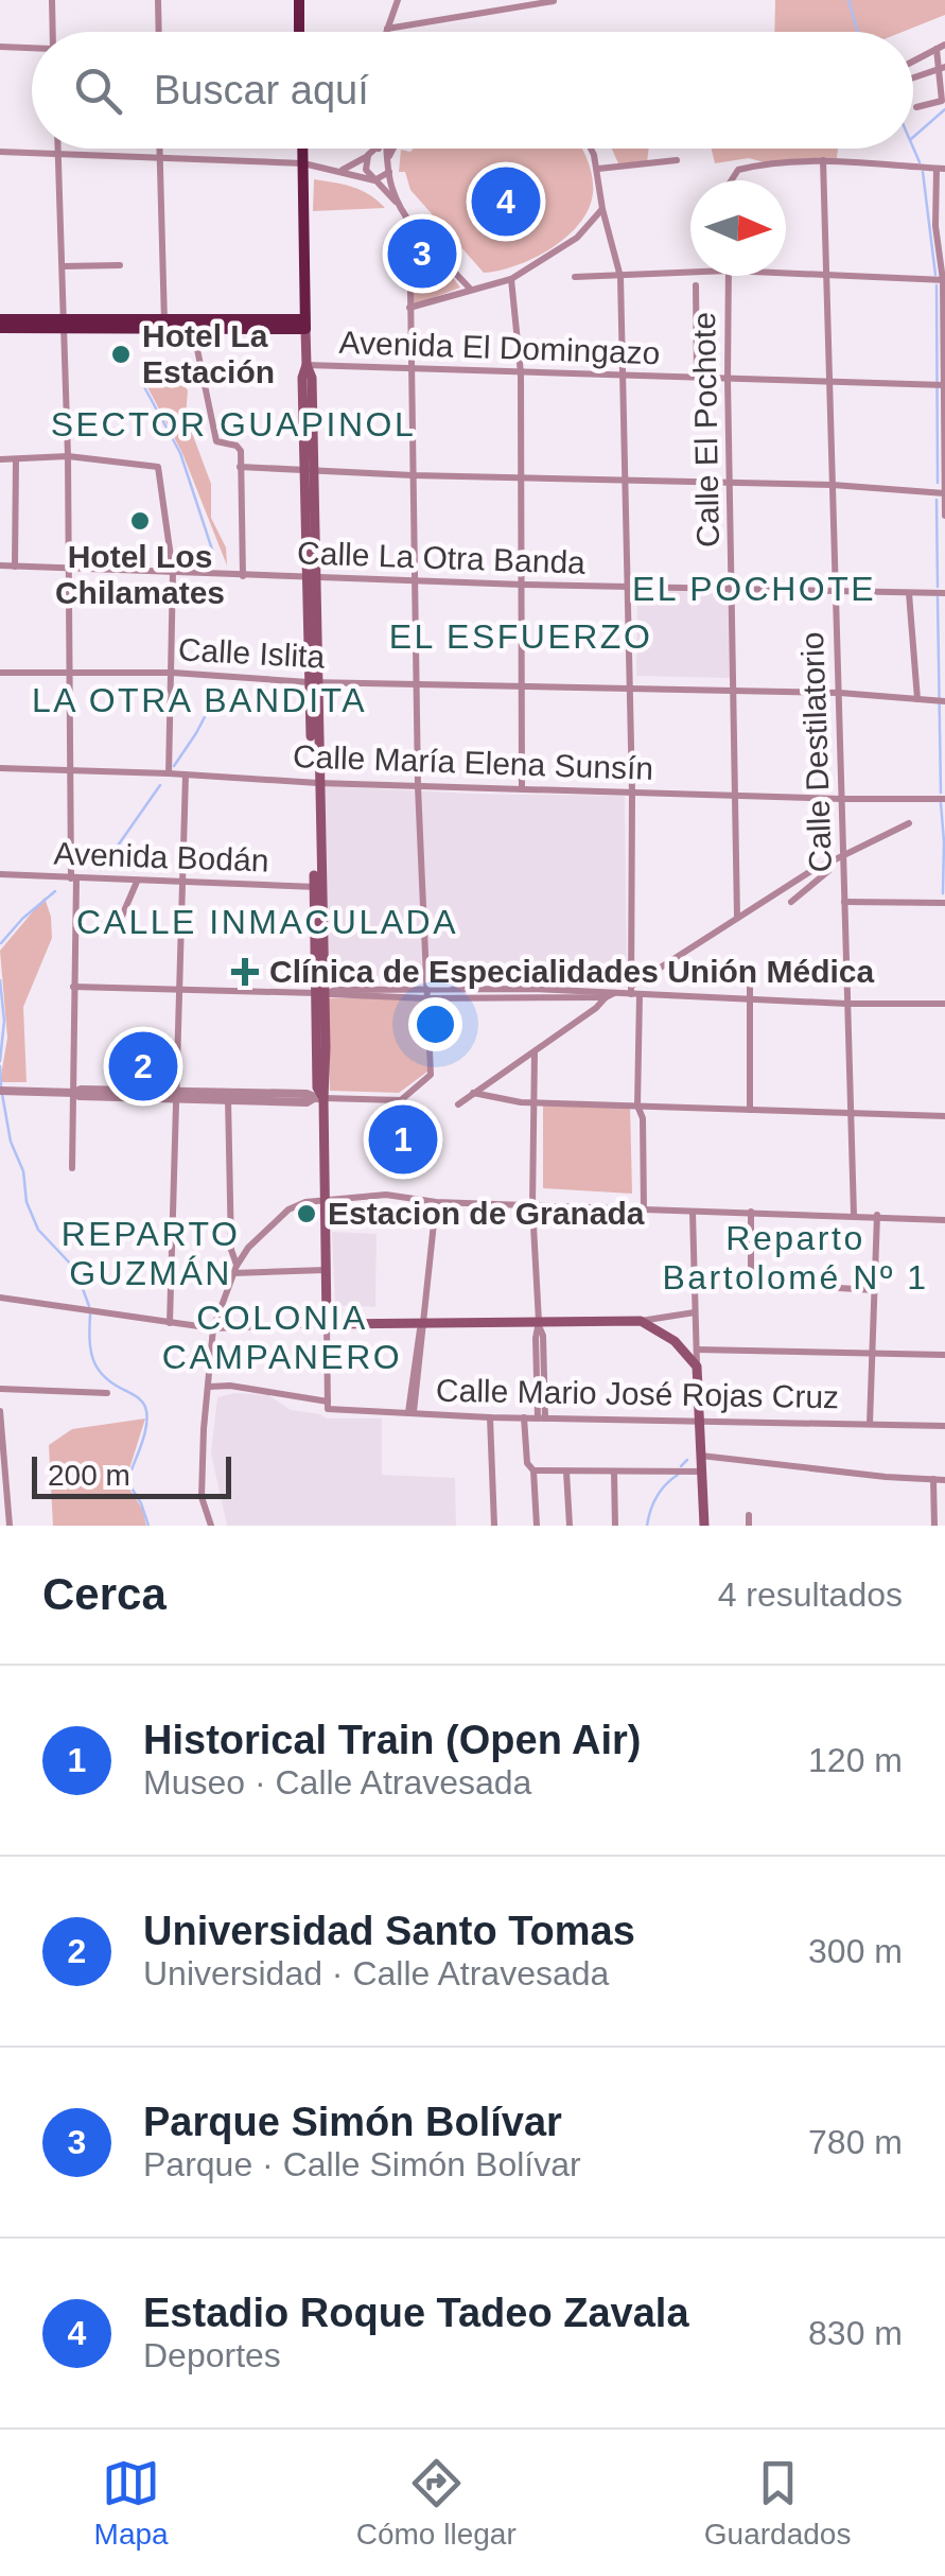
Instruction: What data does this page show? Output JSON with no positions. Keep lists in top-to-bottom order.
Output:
{
  "streets": {
    "street": [
      "Avenida El Domingazo",
      "Calle El Pochote",
      "Calle La Otra Banda",
      "Calle Islita",
      "Calle Destilatorio",
      "Calle María Elena Sunsín",
      "Avenida Bodán",
      "Calle Mario José Rojas Cruz"
    ]
  },
  "crossings": [
    ["Avenida El Domingazo", "Calle El Pochote"],
    ["Avenida El Domingazo", "Calle Destilatorio"],
    ["Calle El Pochote", "Calle La Otra Banda"],
    ["Calle El Pochote", "Calle Islita"],
    ["Calle El Pochote", "Calle María Elena Sunsín"],
    ["Calle La Otra Banda", "Calle Destilatorio"],
    ["Calle Islita", "Calle Destilatorio"],
    ["Calle Destilatorio", "Calle María Elena Sunsín"]
  ],
  "districts": [
    "SECTOR GUAPINOL",
    "EL POCHOTE",
    "EL ESFUERZO",
    "LA OTRA BANDITA",
    "CALLE INMACULADA",
    "REPARTO GUZMÁN",
    "Reparto Bartolomé Nº 1",
    "COLONIA CAMPANERO"
  ],
  "places": {
    "other": ["Hotel La Estación", "Hotel Los Chilamates", "Estacion de Granada"],
    "health": ["Clínica de Especialidades Unión Médica"]
  },
  "scale_bar": "200 m",
  "north": "right",
  "page": {
    "search": "Buscar aquí",
    "pins": [
      "4",
      "3",
      "2",
      "1"
    ],
    "scale": "200 m",
    "heading": ["Cerca", "4 resultados"],
    "list": [
      {
        "mark": "1",
        "name": "Historical Train (Open Air)",
        "note": "Museo · Calle Atravesada",
        "value": "120 m"
      },
      {
        "mark": "2",
        "name": "Universidad Santo Tomas",
        "note": "Universidad · Calle Atravesada",
        "value": "300 m"
      },
      {
        "mark": "3",
        "name": "Parque Simón Bolívar",
        "note": "Parque · Calle Simón Bolívar",
        "value": "780 m"
      },
      {
        "mark": "4",
        "name": "Estadio Roque Tadeo Zavala",
        "note": "Deportes",
        "value": "830 m"
      }
    ],
    "nav": ["Mapa", "Cómo llegar", "Guardados"]
  }
}
